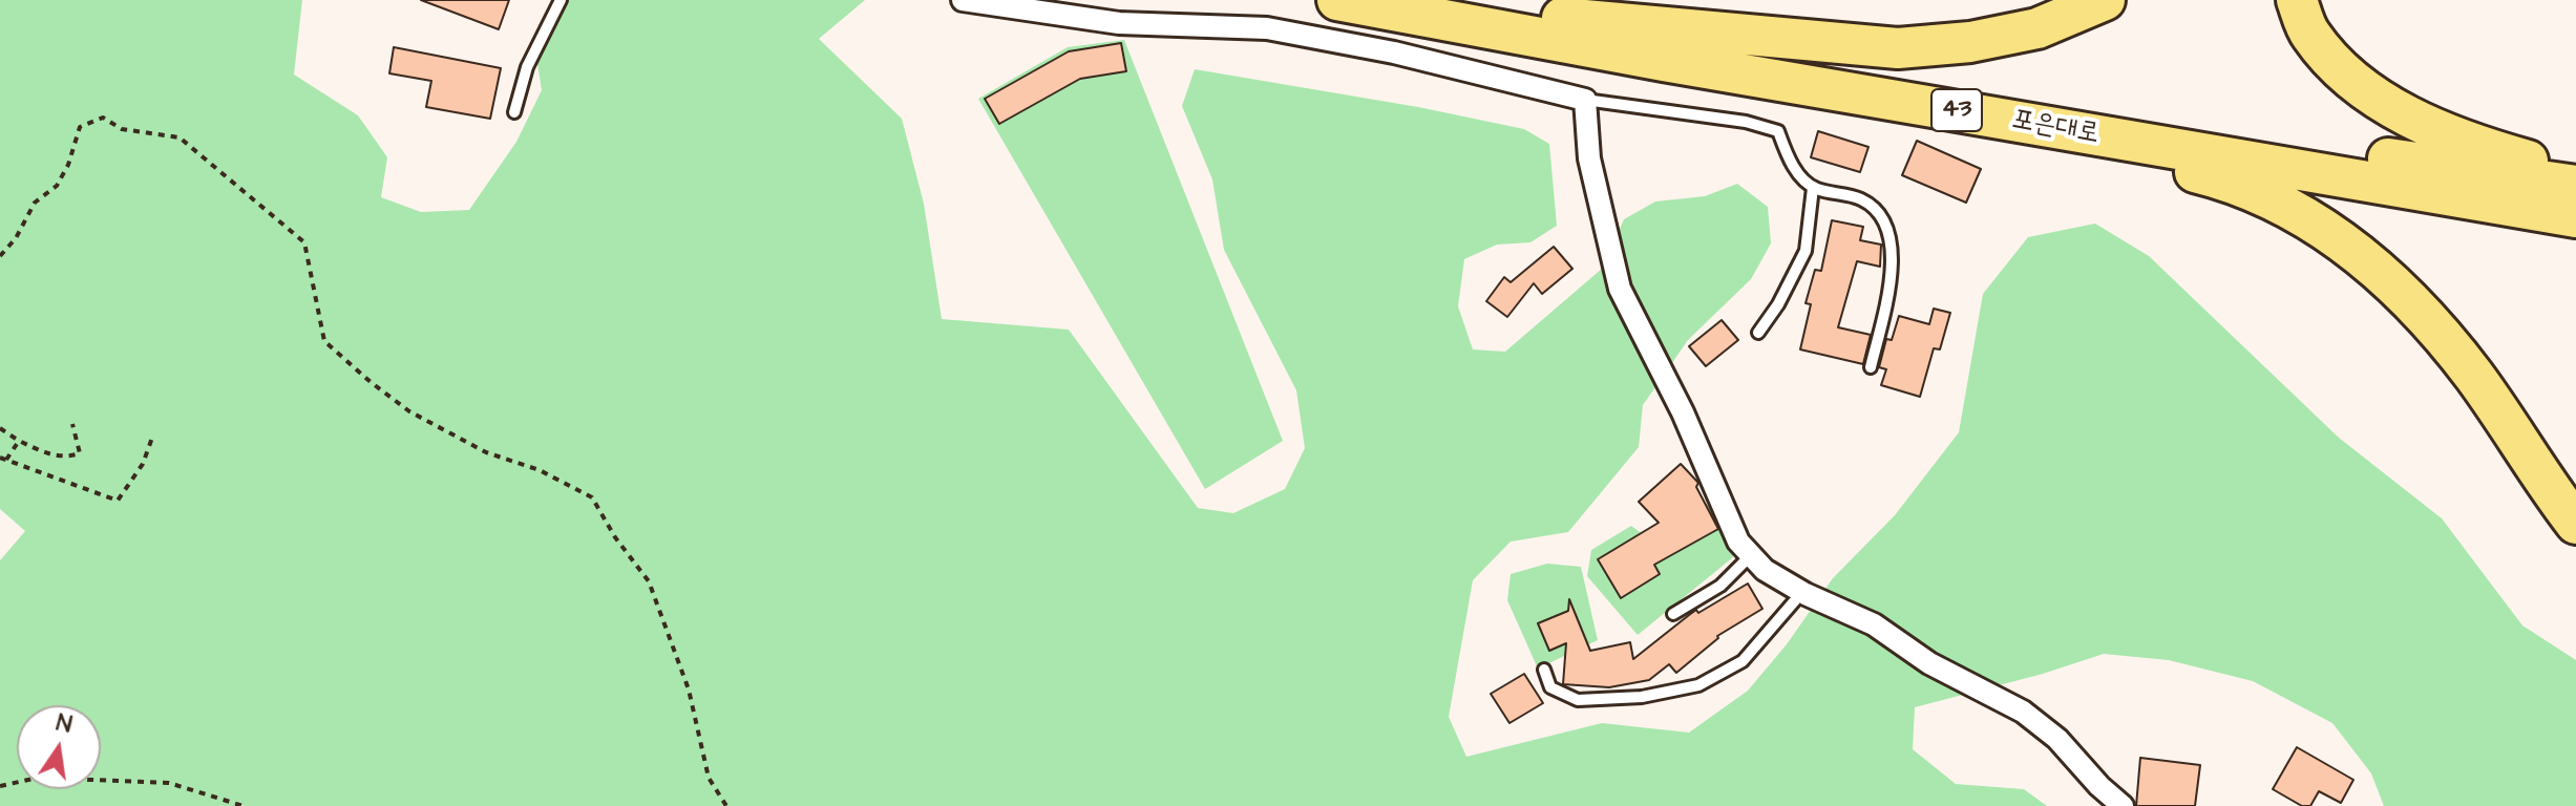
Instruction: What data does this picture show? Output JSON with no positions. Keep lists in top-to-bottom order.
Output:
{
  "streets": {
    "highway": ["43", "포은대로"]
  },
  "north": "top"
}
